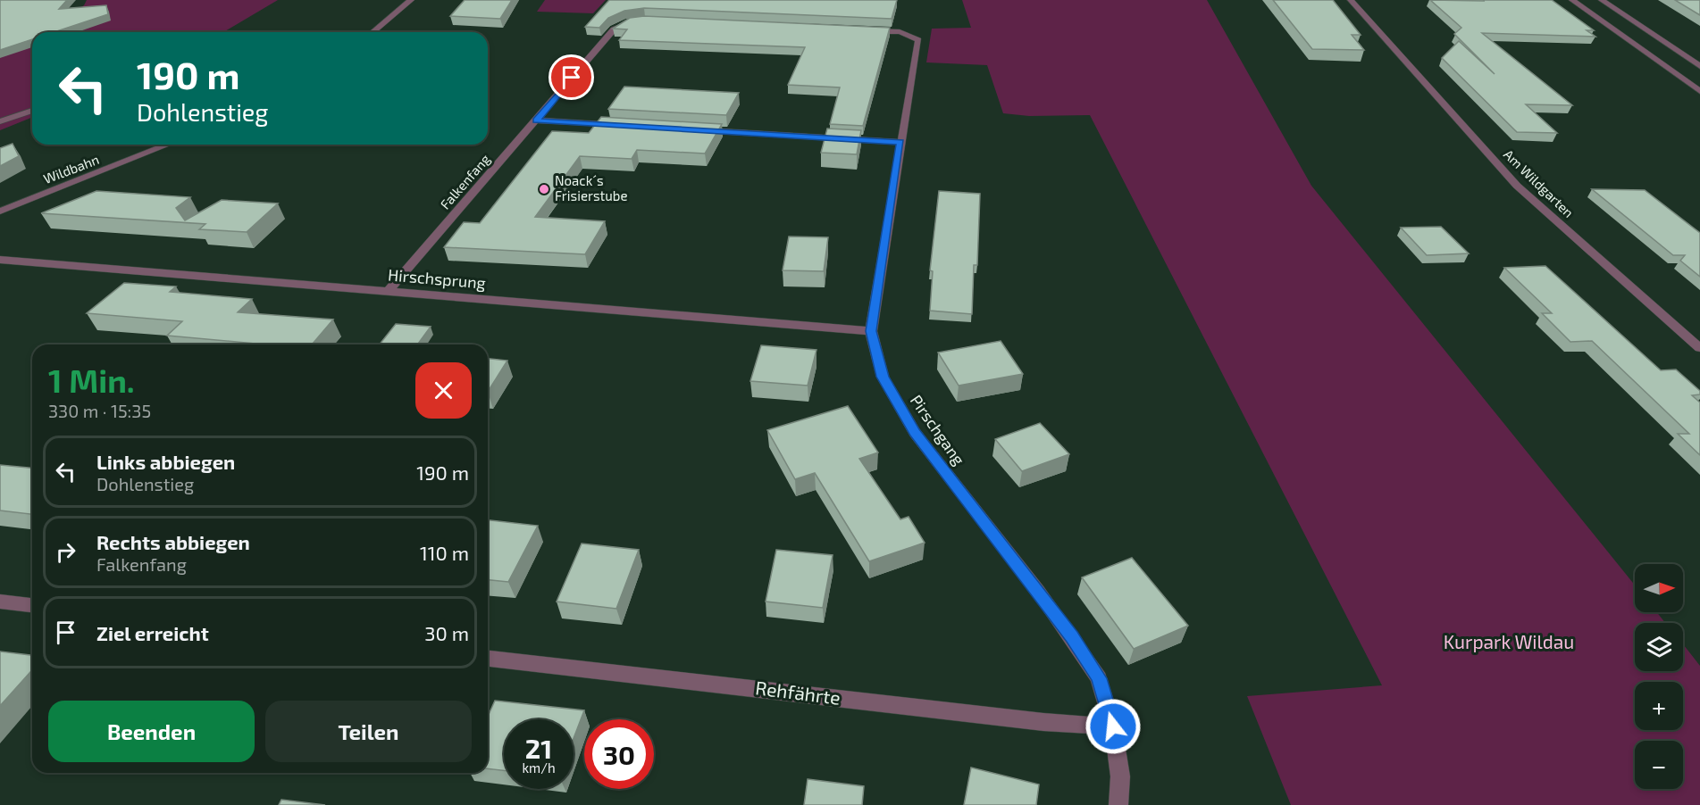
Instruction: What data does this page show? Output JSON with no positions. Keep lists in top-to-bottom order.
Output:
{
  "streets": {
    "street": [
      "Wildbahn",
      "Falkenfang",
      "Am Wildgarten",
      "Hirschsprung",
      "Pirschgang",
      "Rehfährte"
    ]
  },
  "crossings": [
    ["Falkenfang", "Hirschsprung"],
    ["Hirschsprung", "Pirschgang"],
    ["Pirschgang", "Rehfährte"]
  ],
  "parks": ["Kurpark Wildau"],
  "places": ["Noack´s Frisierstube"],
  "north": "right",
  "page": {
    "turn": ["190 m", "Dohlenstieg"],
    "heading": ["1 Min.", "330 m · 15:35"],
    "list": [
      {
        "name": "Links abbiegen",
        "note": "Dohlenstieg",
        "value": "190 m"
      },
      {
        "name": "Rechts abbiegen",
        "note": "Falkenfang",
        "value": "110 m"
      },
      {
        "name": "Ziel erreicht",
        "value": "30 m"
      }
    ],
    "map_buttons": ["+", "−"],
    "buttons": ["Beenden", "Teilen"],
    "speed": "21 km/h",
    "limit": "30"
  }
}
